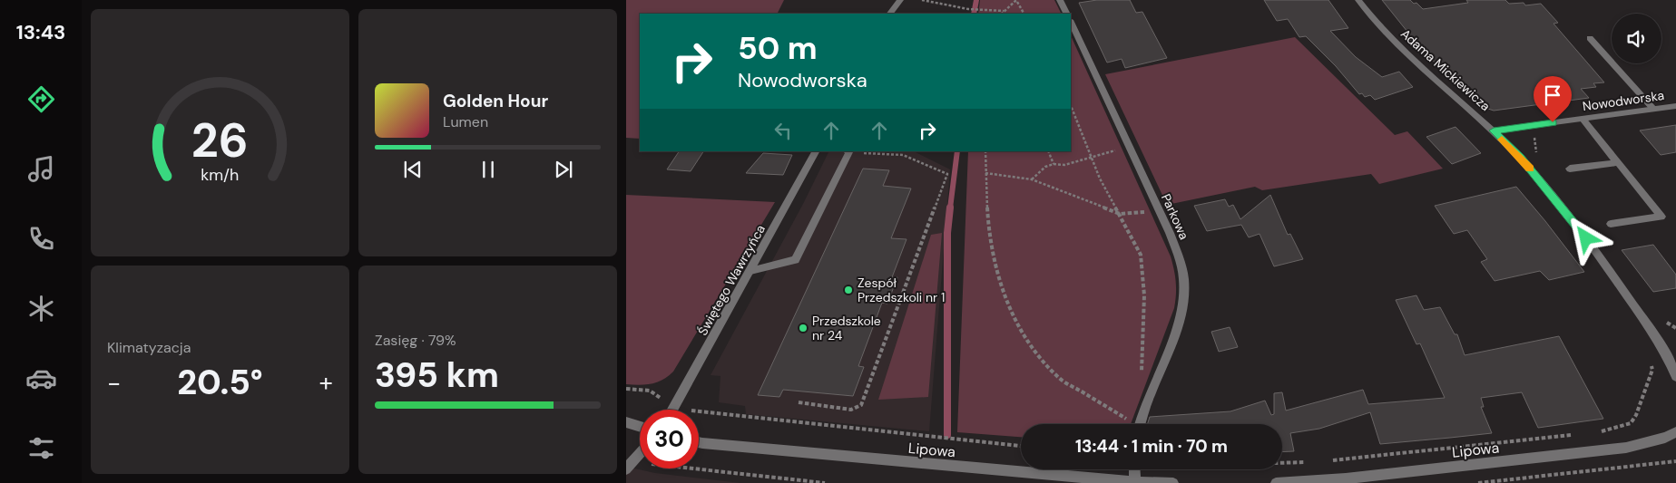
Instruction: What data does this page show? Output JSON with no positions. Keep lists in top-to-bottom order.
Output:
{
  "streets": {
    "street": [
      "Adama Mickiewicza",
      "Nowodworska",
      "Parkowa",
      "Świętego Wawrzyńca",
      "Lipowa"
    ]
  },
  "crossings": [
    ["Adama Mickiewicza", "Nowodworska"]
  ],
  "places": ["Zespół Przedszkoli nr 1", "Przedszkole nr 24"],
  "page": {
    "tabs": "13:43",
    "turn": ["50 m", "Nowodworska"],
    "song": ["Golden Hour", "Lumen"],
    "tile": [
      "Klimatyzacja",
      ["Zasięg · 79%", "395 km"]
    ],
    "heat": ["−", "20.5°", "+"],
    "limit": "30",
    "trip": "13:44 · 1 min · 70 m",
    "gauge": ["26", "km/h"]
  }
}
